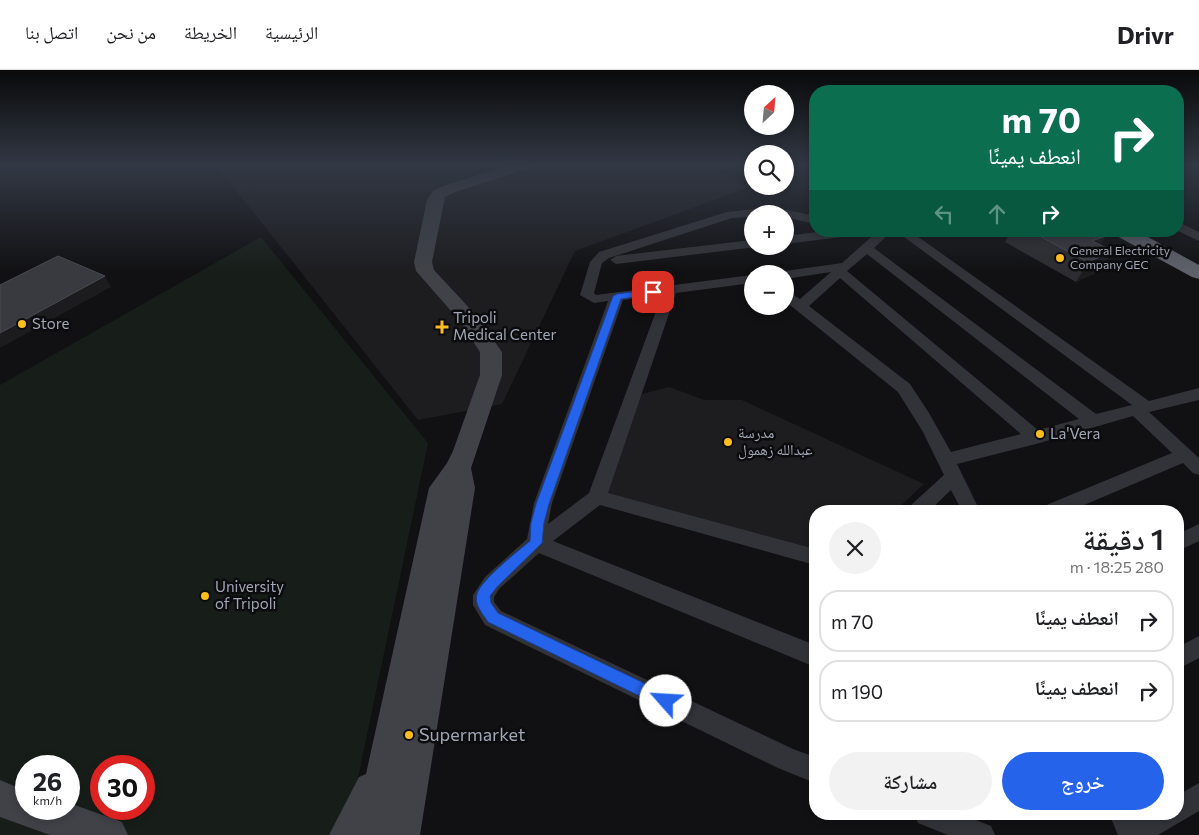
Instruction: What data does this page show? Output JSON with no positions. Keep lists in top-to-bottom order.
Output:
{
  "places": {
    "other": [
      "General Electricity Company GEC",
      "Store",
      "La'Vera",
      "مدرسة عبدالله زهمول",
      "University of Tripoli",
      "Supermarket"
    ],
    "health": ["Tripoli Medical Center"]
  },
  "north": "top right",
  "page": {
    "header": "Drivr",
    "nav": [
      "الرئيسية",
      "الخريطة",
      "من نحن",
      "اتصل بنا"
    ],
    "map_buttons": ["+", "−"],
    "turn": ["70 m", "انعطف يمينًا"],
    "heading": ["1 دقيقة", "280 m · 18:25"],
    "list": [
      {
        "name": "انعطف يمينًا",
        "value": "70 m"
      },
      {
        "name": "انعطف يمينًا",
        "value": "190 m"
      }
    ],
    "buttons": ["خروج", "مشاركة"],
    "speed": "26 km/h",
    "limit": "30"
  }
}
